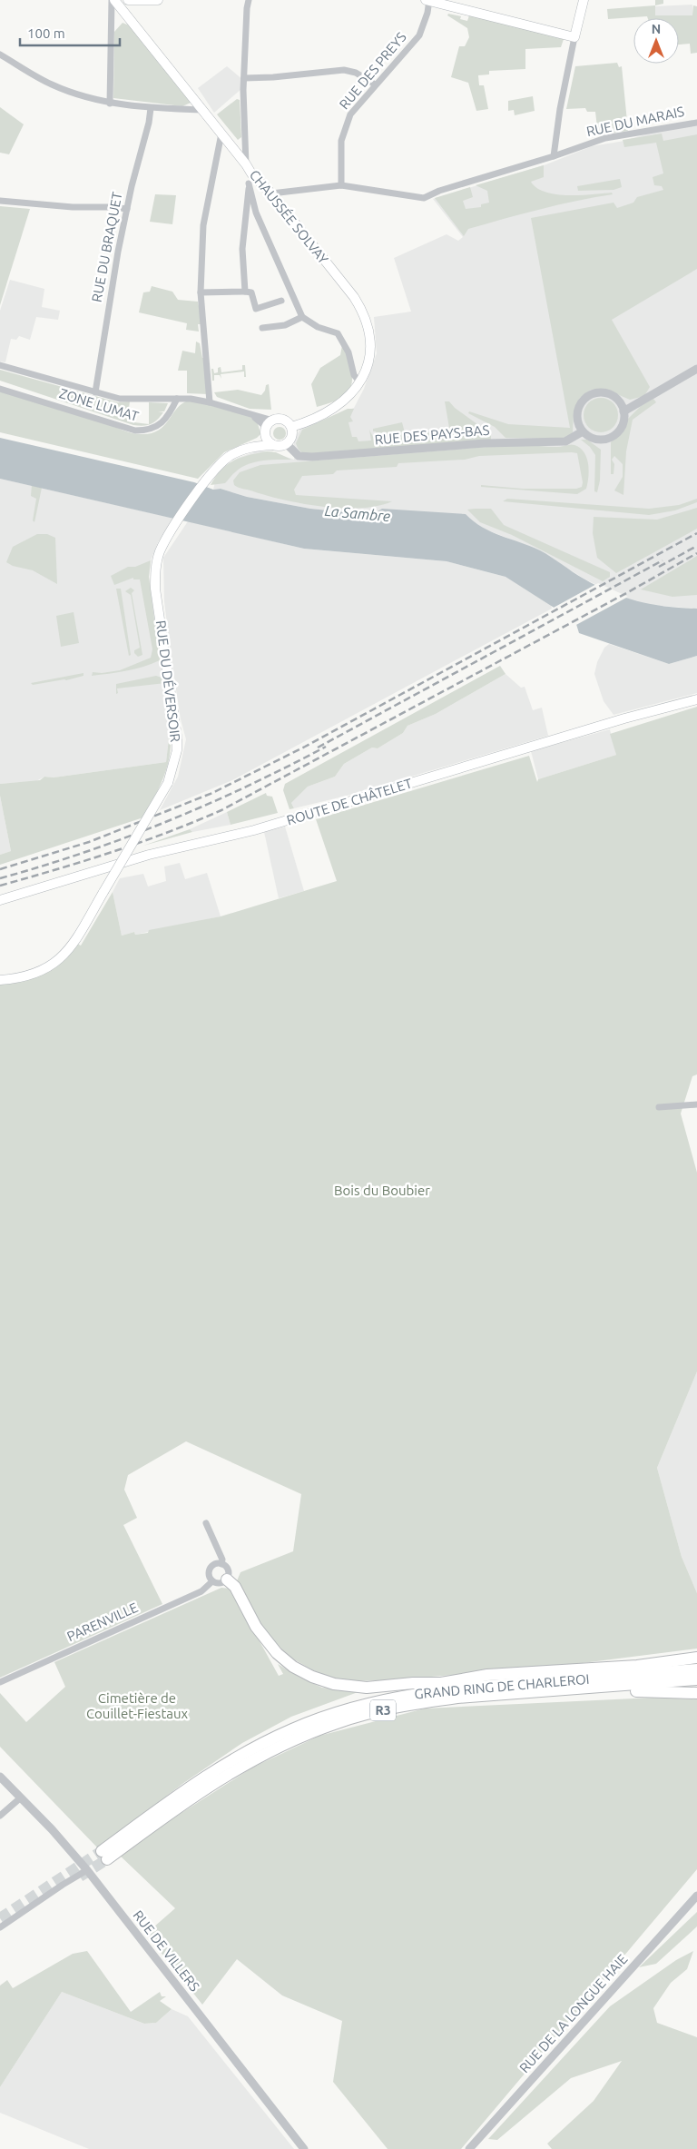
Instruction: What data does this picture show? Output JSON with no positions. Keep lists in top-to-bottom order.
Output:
{
  "streets": {
    "highway": ["GRAND RING DE CHARLEROI", "R3"],
    "main road": ["CHAUSSÉE SOLVAY", "RUE DU DÉVERSOIR", "ROUTE DE CHÂTELET"],
    "street": [
      "RUE DES PREYS",
      "RUE DU MARAIS",
      "RUE DU BRAQUET",
      "ZONE LUMAT",
      "RUE DES PAYS-BAS",
      "PARENVILLE",
      "RUE DE VILLERS",
      "RUE DE LA LONGUE HAIE"
    ]
  },
  "crossings": [
    ["RUE DES PREYS", "RUE DU MARAIS"],
    ["RUE DU MARAIS", "CHAUSSÉE SOLVAY"],
    ["CHAUSSÉE SOLVAY", "RUE DES PAYS-BAS"],
    ["CHAUSSÉE SOLVAY", "RUE DU DÉVERSOIR"],
    ["RUE DES PAYS-BAS", "RUE DU DÉVERSOIR"]
  ],
  "water": ["La Sambre"],
  "parks": ["Bois du Boubier", "Cimetière de Couillet-Fiestaux"],
  "scale_bar": "100 m",
  "north": "top"
}
